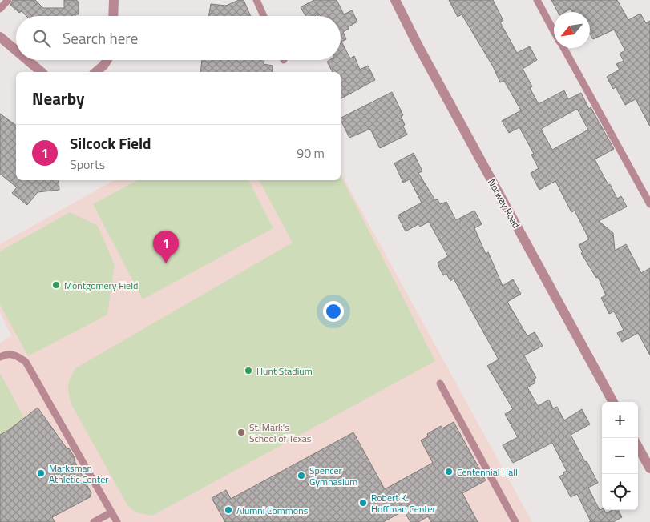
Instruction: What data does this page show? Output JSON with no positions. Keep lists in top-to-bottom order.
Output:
{
  "streets": {
    "street": ["Norway Road"]
  },
  "places": [
    "Montgomery Field",
    "Hunt Stadium",
    "St. Mark's School of Texas",
    "Centennial Hall",
    "Marksman Athletic Center",
    "Spencer Gymnasium",
    "Robert K. Hoffman Center",
    "Alumni Commons"
  ],
  "north": "bottom left",
  "page": {
    "search": "Search here",
    "heading": "Nearby",
    "list": [
      {
        "mark": "1",
        "name": "Silcock Field",
        "note": "Sports",
        "value": "90 m"
      }
    ],
    "pins": "1",
    "map_buttons": ["+", "−"]
  }
}
